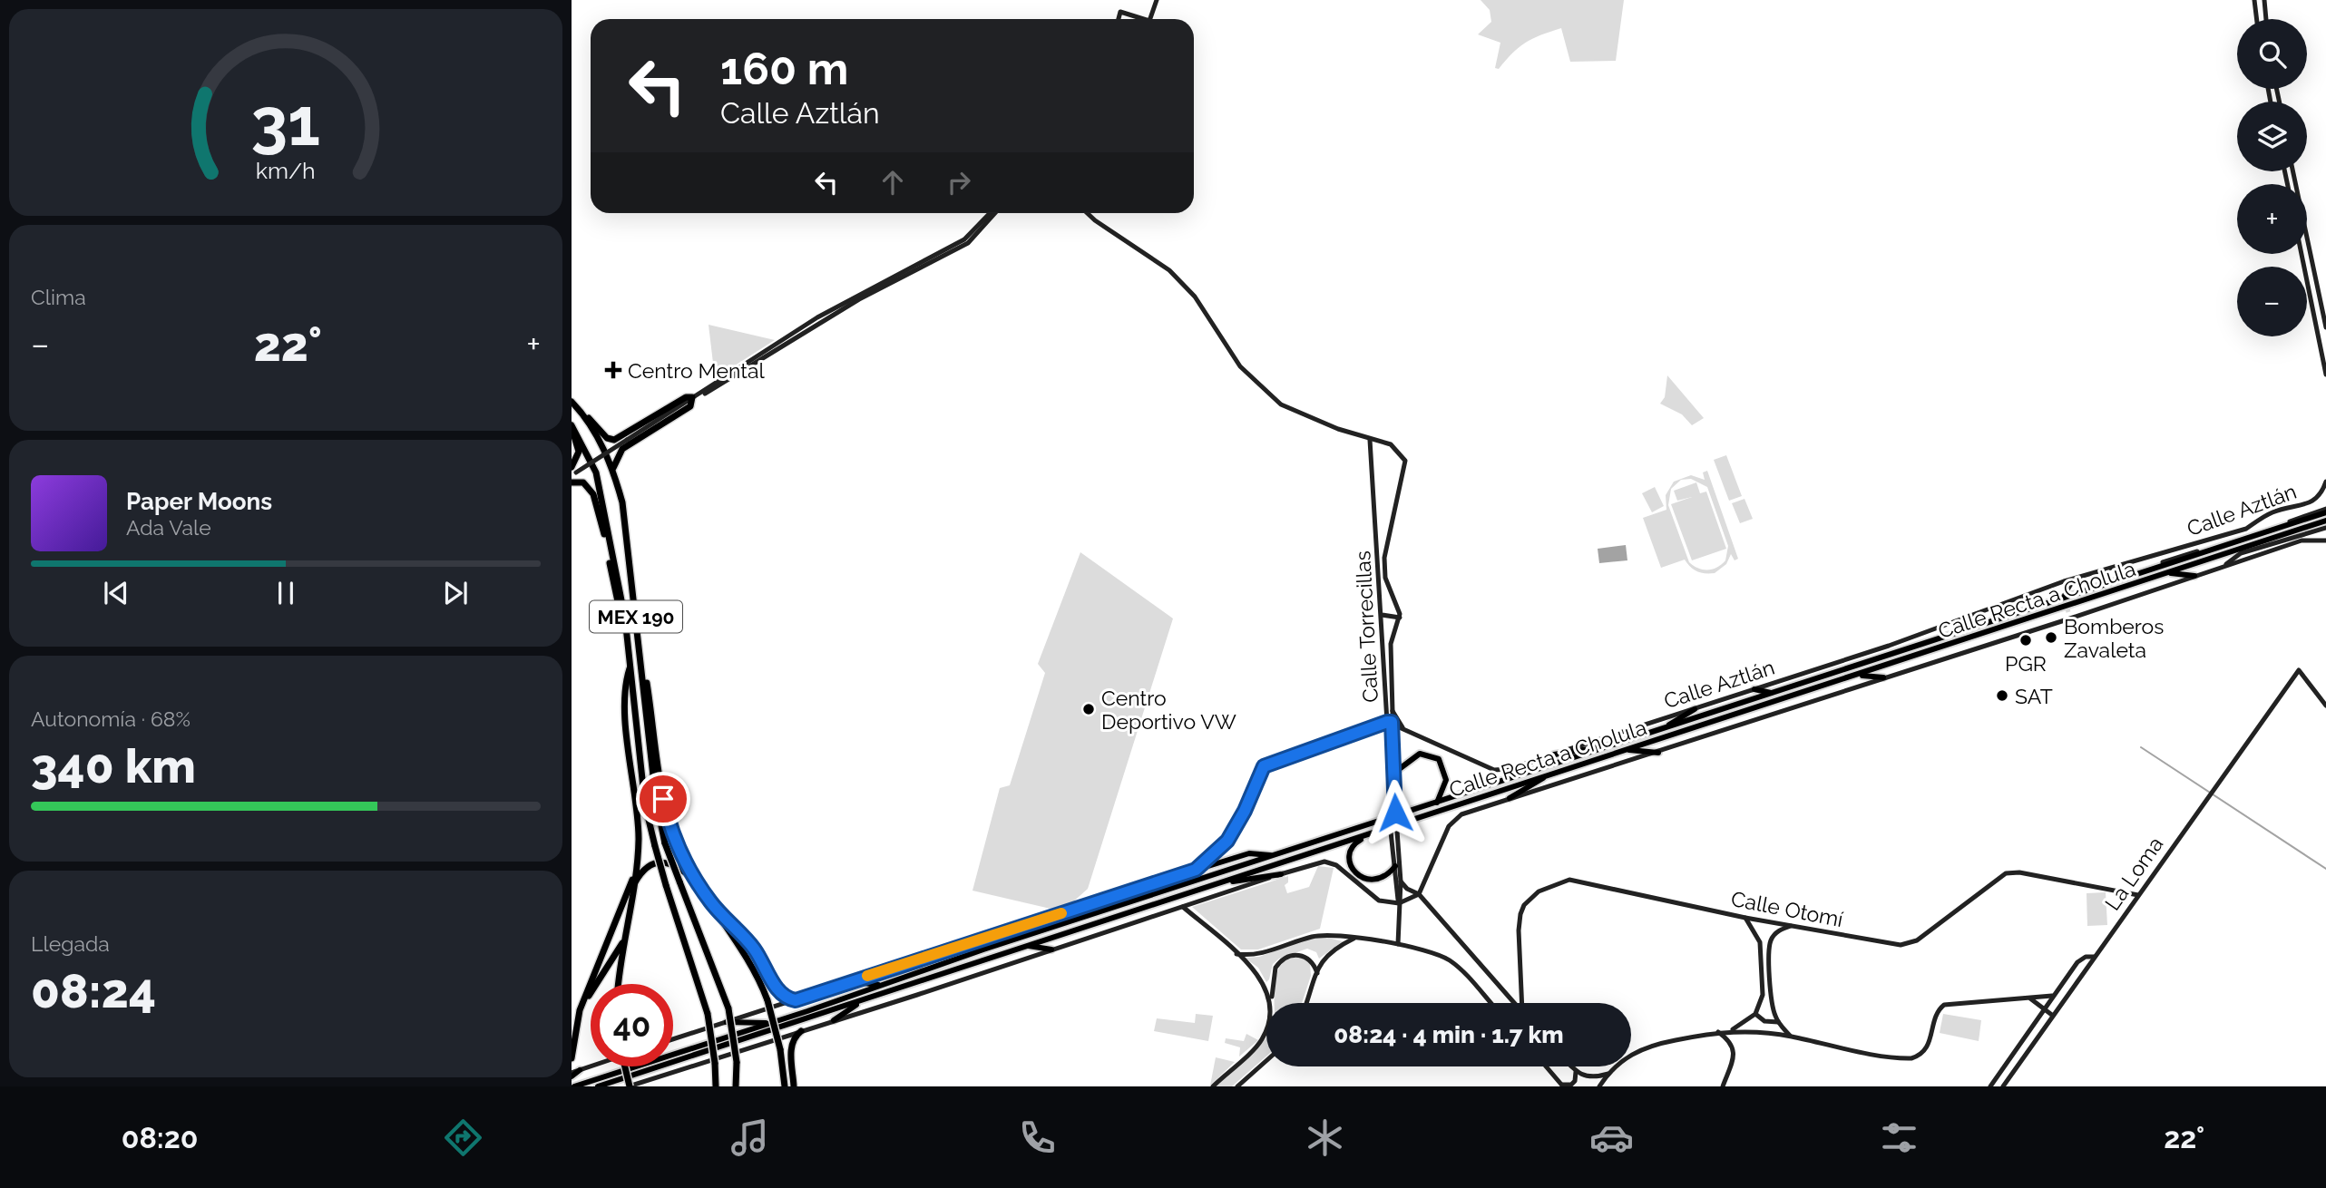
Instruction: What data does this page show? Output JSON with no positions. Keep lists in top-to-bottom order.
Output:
{
  "streets": {
    "highway": ["MEX 190"],
    "main road": ["Calle Recta a Cholula"],
    "street": [
      "Calle Aztlán",
      "Calle Torrecillas",
      "La Loma",
      "Calle Otomí"
    ]
  },
  "crossings": [
    ["Calle Aztlán", "Calle Torrecillas"],
    ["La Loma", "Calle Otomí"]
  ],
  "places": {
    "health": ["Centro Mental"],
    "other": [
      "Bomberos Zavaleta",
      "PGR",
      "SAT",
      "Centro Deportivo VW"
    ]
  },
  "page": {
    "map_buttons": ["+", "−"],
    "turn": ["160 m", "Calle Aztlán"],
    "tile": [
      "Clima",
      ["Autonomía · 68%", "340 km"],
      ["Llegada", "08:24"]
    ],
    "heat": ["−", "22°", "+"],
    "song": ["Paper Moons", "Ada Vale"],
    "limit": "40",
    "trip": "08:24 · 4 min · 1.7 km",
    "tabs": ["08:20", "22°"],
    "gauge": ["31", "km/h"]
  }
}
